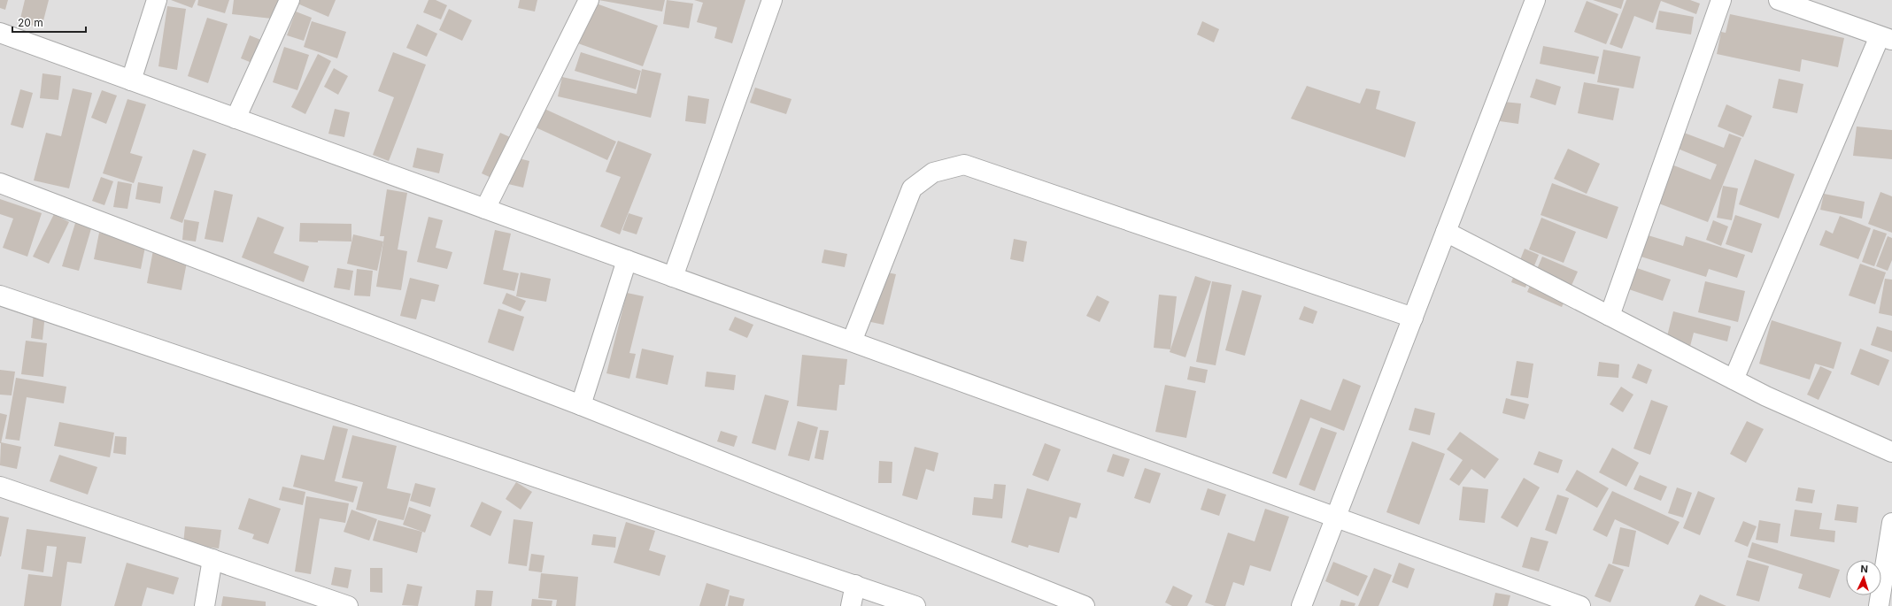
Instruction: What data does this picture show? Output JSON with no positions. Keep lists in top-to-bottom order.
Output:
{
  "scale_bar": "20 m",
  "north": "top"
}
